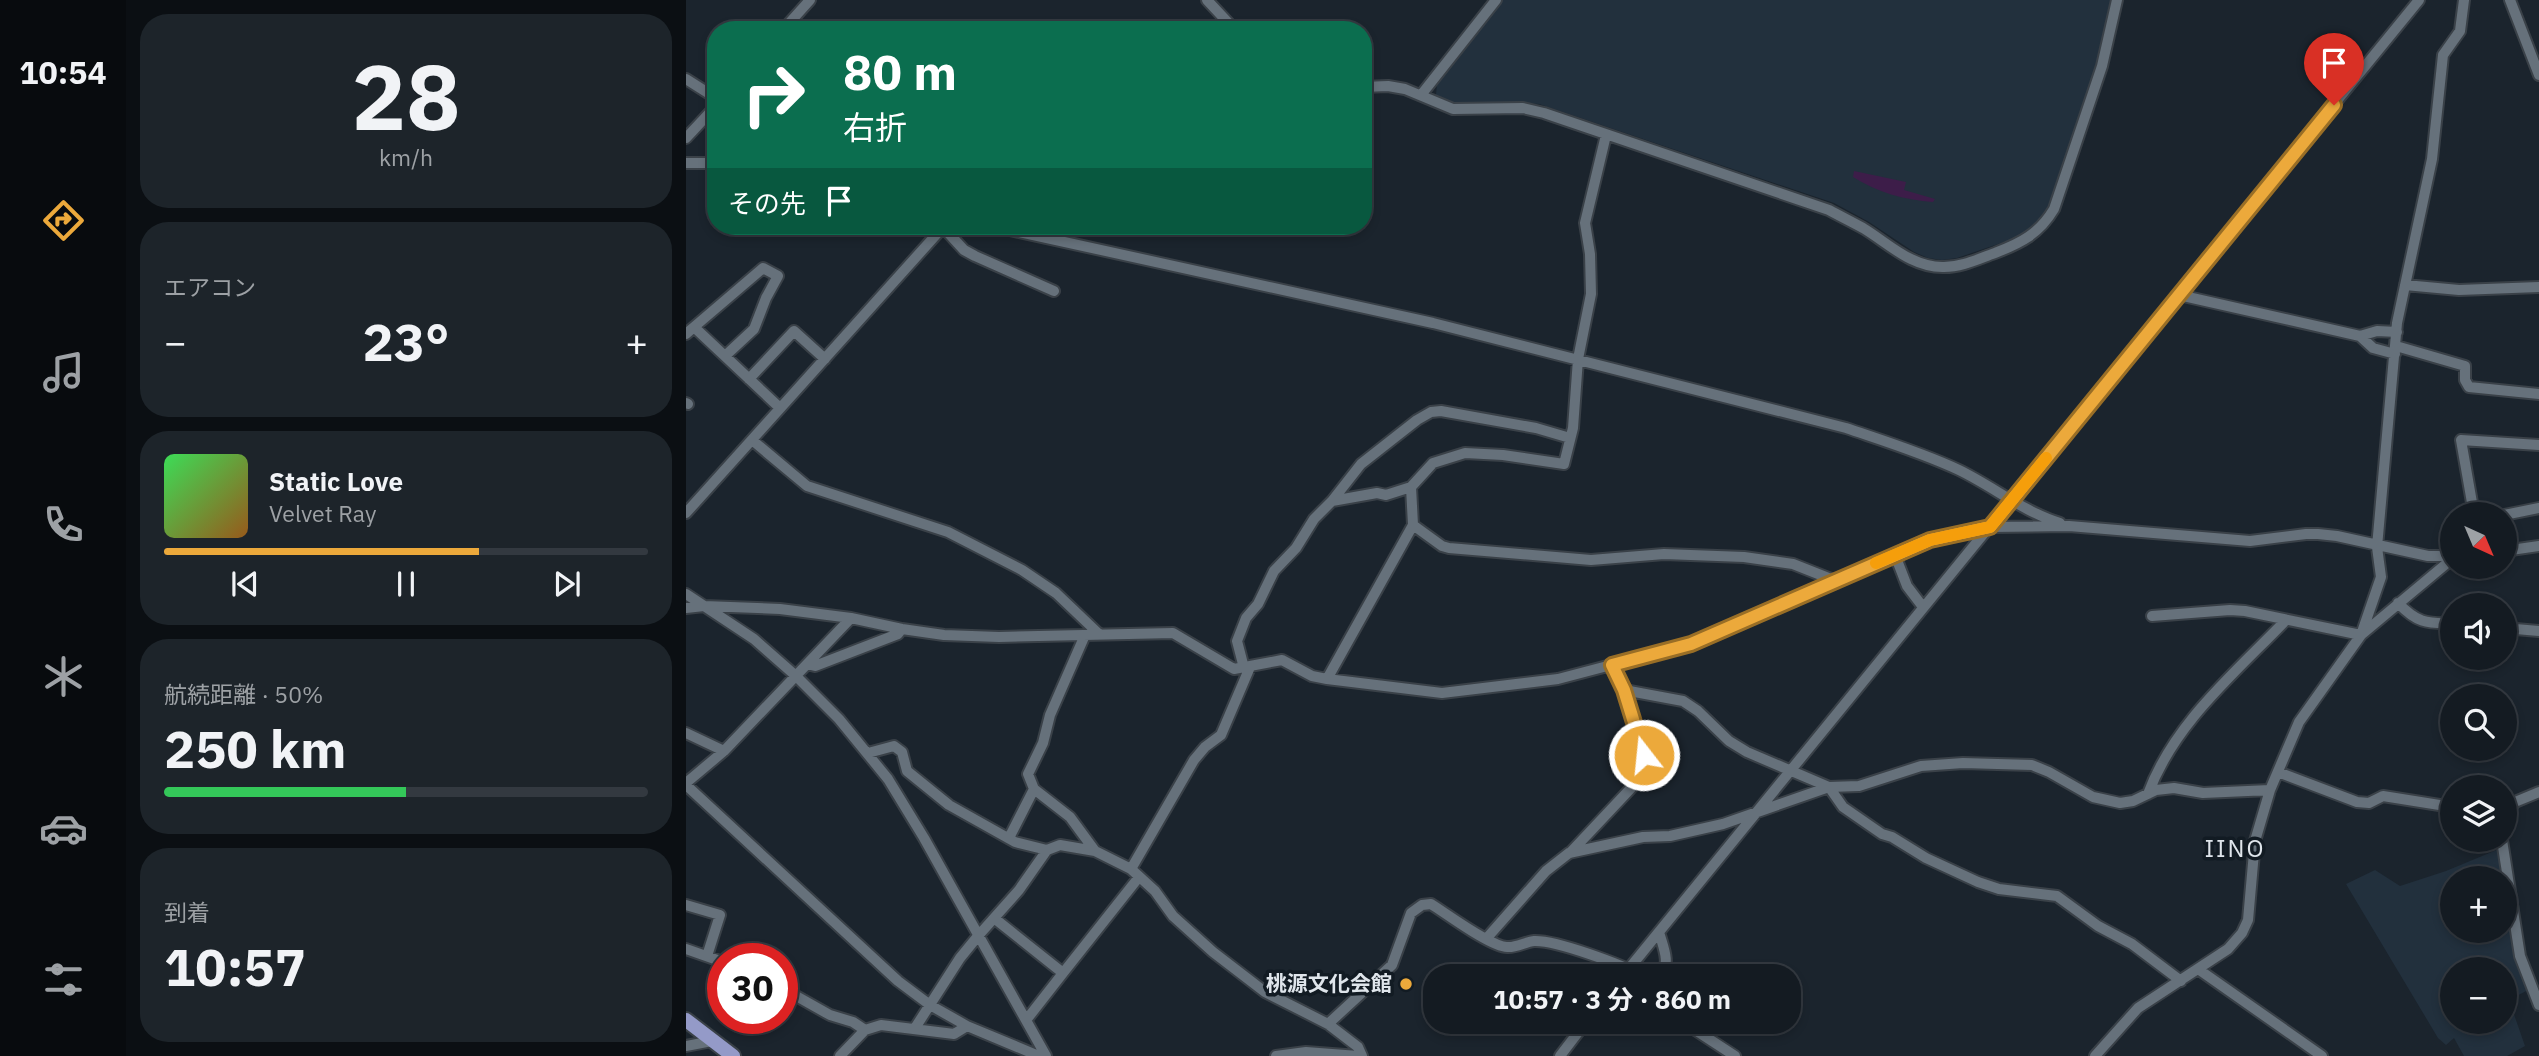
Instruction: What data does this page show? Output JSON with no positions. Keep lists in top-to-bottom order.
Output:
{
  "districts": ["IINO"],
  "places": ["桃源文化会館"],
  "north": "bottom right",
  "page": {
    "tabs": "10:54",
    "tile": [
      ["28", "km/h"],
      "エアコン",
      ["航続距離 · 50%", "250 km"],
      ["到着", "10:57"]
    ],
    "turn": ["80 m", "右折"],
    "then": "その先",
    "heat": ["−", "23°", "+"],
    "song": ["Static Love", "Velvet Ray"],
    "map_buttons": ["+", "−"],
    "limit": "30",
    "trip": "10:57 · 3 分 · 860 m"
  }
}
